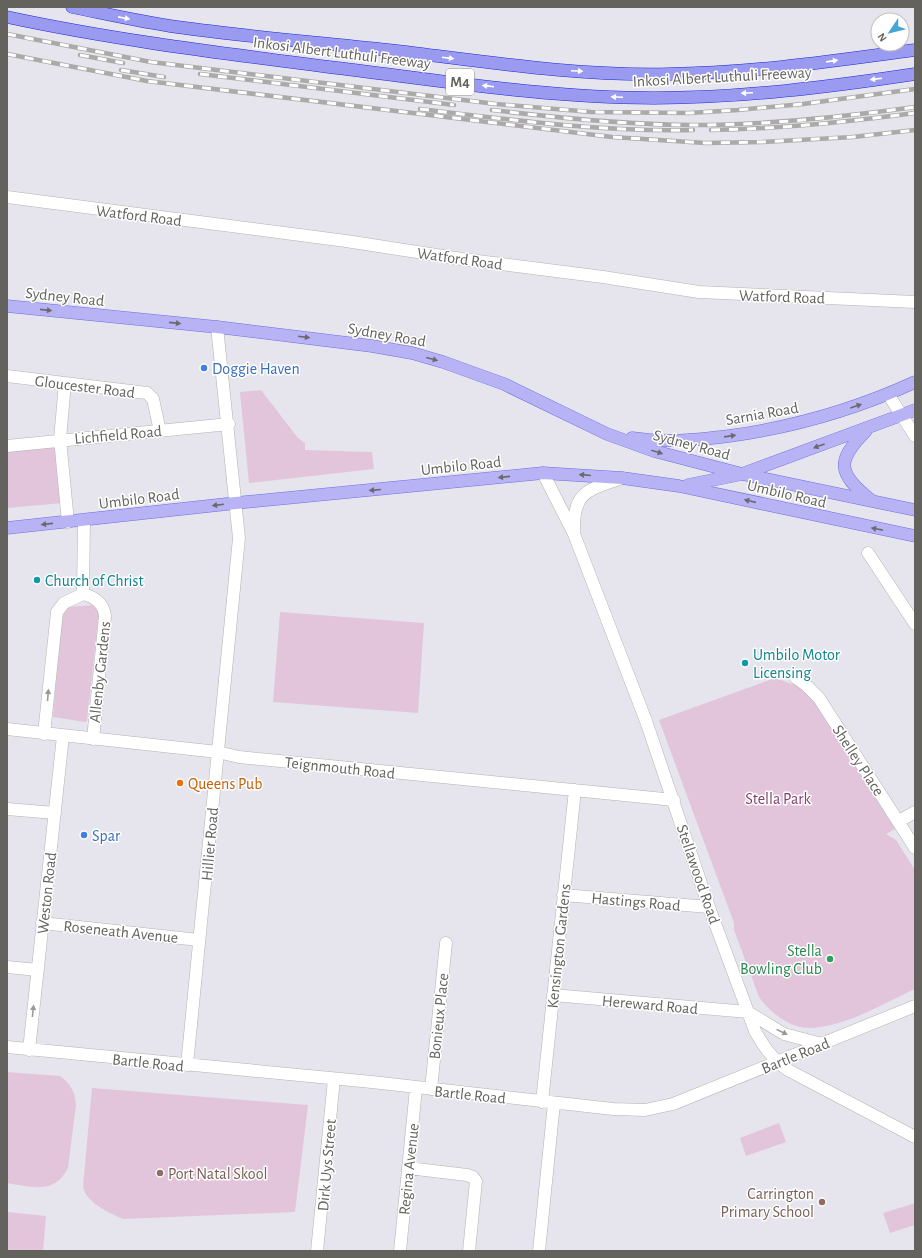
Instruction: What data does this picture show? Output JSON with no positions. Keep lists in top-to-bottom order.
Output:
{
  "streets": {
    "highway": ["Inkosi Albert Luthuli Freeway", "M4"],
    "main road": ["Sydney Road", "Sarnia Road", "Umbilo Road"],
    "street": [
      "Watford Road",
      "Gloucester Road",
      "Lichfield Road",
      "Allenby Gardens",
      "Shelley Place",
      "Teignmouth Road",
      "Hillier Road",
      "Stellawood Road",
      "Weston Road",
      "Hastings Road",
      "Roseneath Avenue",
      "Kensington Gardens",
      "Hereward Road",
      "Bonieux Place",
      "Bartle Road",
      "Dirk Uys Street",
      "Regina Avenue"
    ]
  },
  "crossings": [
    ["Sydney Road", "Sarnia Road"],
    ["Sydney Road", "Umbilo Road"],
    ["Sydney Road", "Hillier Road"],
    ["Gloucester Road", "Lichfield Road"],
    ["Lichfield Road", "Hillier Road"],
    ["Umbilo Road", "Hillier Road"],
    ["Umbilo Road", "Stellawood Road"],
    ["Allenby Gardens", "Teignmouth Road"],
    ["Teignmouth Road", "Hillier Road"],
    ["Teignmouth Road", "Stellawood Road"],
    ["Teignmouth Road", "Weston Road"],
    ["Teignmouth Road", "Kensington Gardens"],
    ["Hillier Road", "Roseneath Avenue"],
    ["Hillier Road", "Bartle Road"],
    ["Stellawood Road", "Hastings Road"],
    ["Stellawood Road", "Hereward Road"],
    ["Stellawood Road", "Bartle Road"],
    ["Weston Road", "Roseneath Avenue"],
    ["Weston Road", "Bartle Road"],
    ["Hastings Road", "Kensington Gardens"],
    ["Kensington Gardens", "Hereward Road"],
    ["Kensington Gardens", "Bartle Road"],
    ["Bonieux Place", "Bartle Road"],
    ["Bartle Road", "Dirk Uys Street"],
    ["Bartle Road", "Regina Avenue"]
  ],
  "one_way": ["Sydney Road"],
  "parks": ["Stella Park"],
  "places": [
    "Doggie Haven",
    "Church of Christ",
    "Umbilo Motor Licensing",
    "Queens Pub",
    "Spar",
    "Stella Bowling Club",
    "Port Natal Skool",
    "Carrington Primary School"
  ],
  "north": "bottom left"
}
